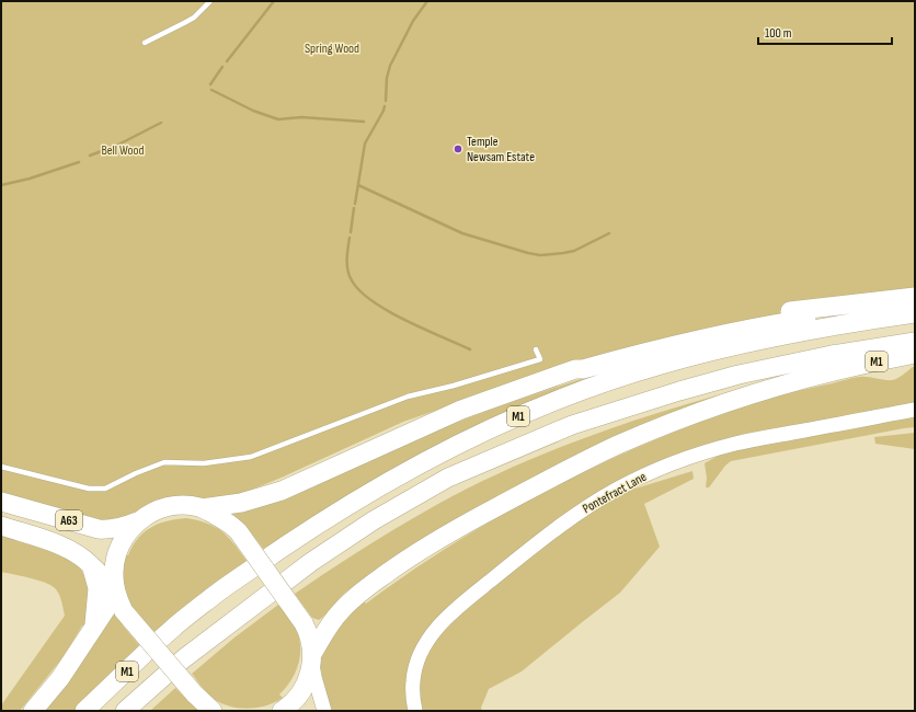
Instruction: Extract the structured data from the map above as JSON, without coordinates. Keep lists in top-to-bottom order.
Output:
{
  "streets": {
    "highway": ["M1", "A63"],
    "street": ["Pontefract Lane"]
  },
  "parks": ["Spring Wood", "Bell Wood"],
  "places": ["Temple Newsam Estate"],
  "scale_bar": "100 m"
}
